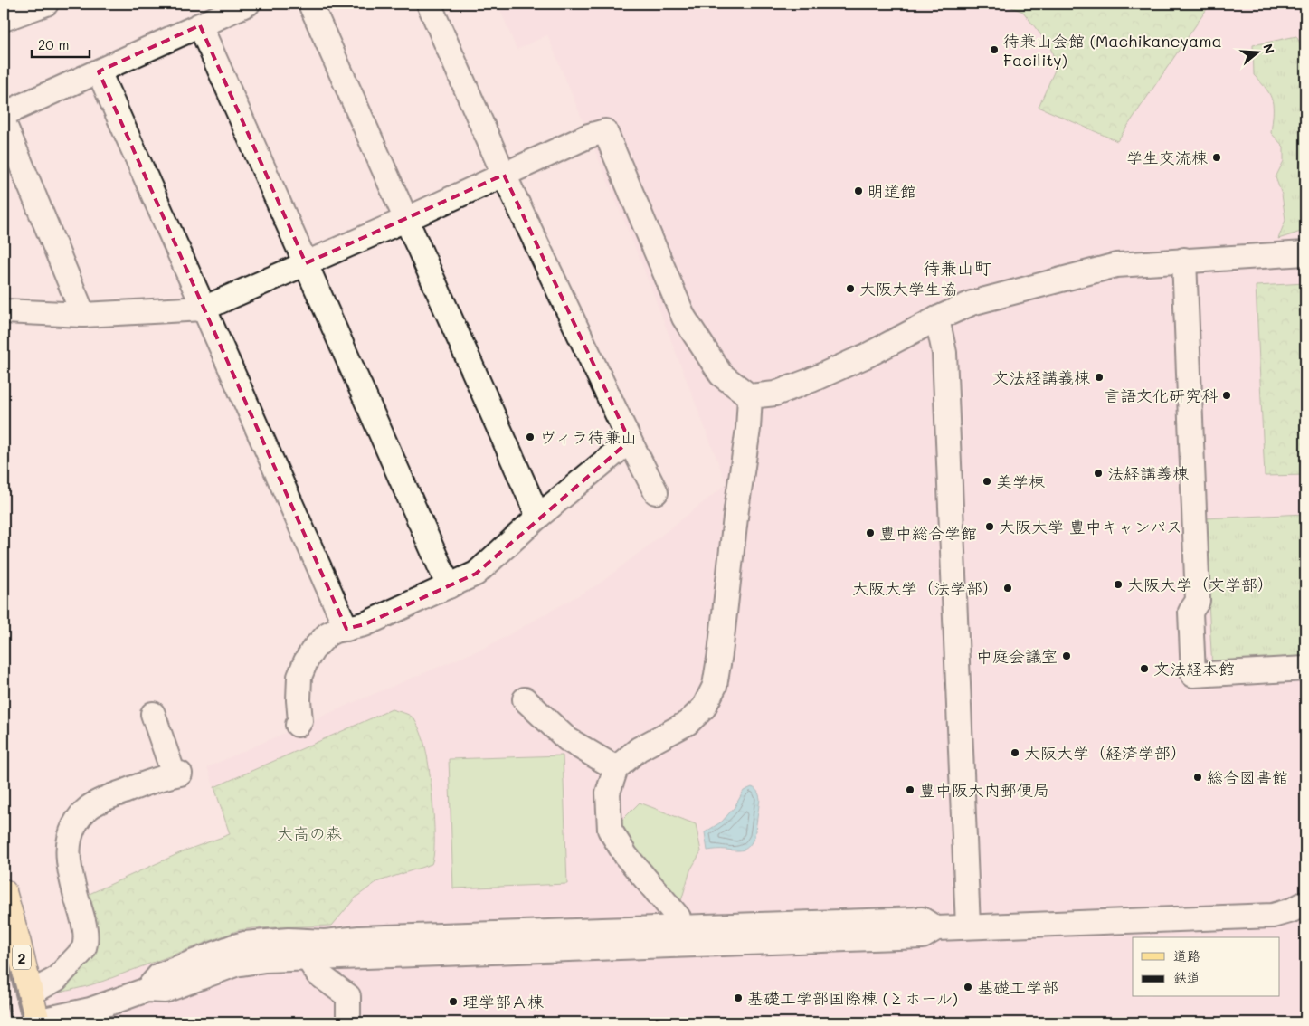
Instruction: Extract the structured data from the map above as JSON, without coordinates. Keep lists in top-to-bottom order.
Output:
{
  "streets": {
    "main road": ["2"]
  },
  "districts": ["待兼山町"],
  "parks": ["大高の森"],
  "places": [
    "待兼山会館 (Machikaneyama Facility)",
    "学生交流棟",
    "明道館",
    "大阪大学生協",
    "文法経講義棟",
    "言語文化研究科",
    "ヴィラ待兼山",
    "法経講義棟",
    "美学棟",
    "大阪大学 豊中キャンパス",
    "豊中総合学館",
    "大阪大学（文学部）",
    "大阪大学（法学部）",
    "中庭会議室",
    "文法経本館",
    "大阪大学（経済学部）",
    "総合図書館",
    "豊中阪大内郵便局",
    "基礎工学部",
    "基礎工学部国際棟 (Σホール)",
    "理学部Ａ棟"
  ],
  "legend": ["道路", "鉄道"],
  "scale_bar": "20 m",
  "north": "right"
}
